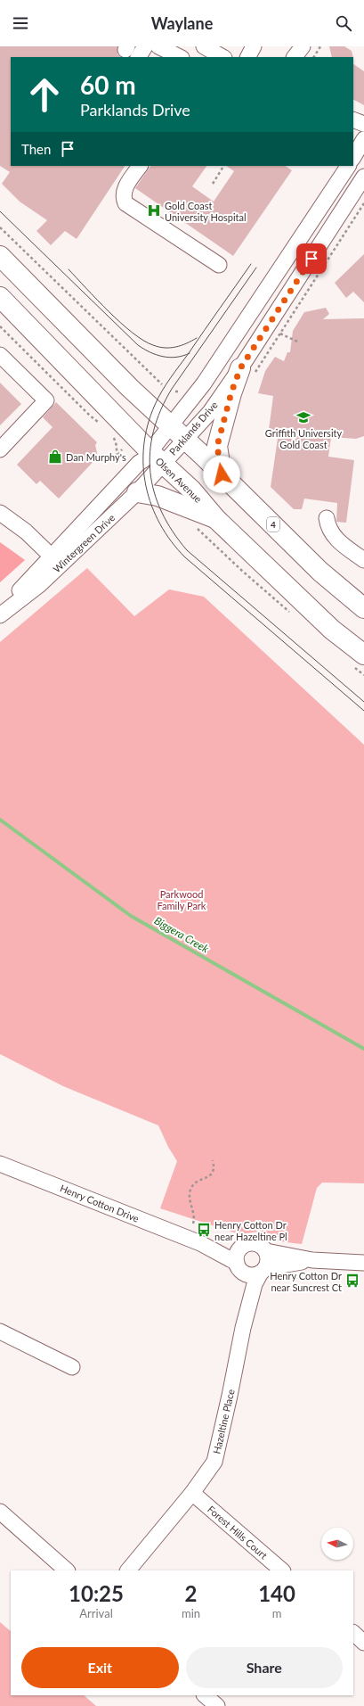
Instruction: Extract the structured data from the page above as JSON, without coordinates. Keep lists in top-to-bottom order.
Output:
{
  "streets": {
    "main road": ["Olsen Avenue", "4"],
    "street": [
      "Parklands Drive",
      "Wintergreen Drive",
      "Henry Cotton Drive",
      "Hazeltine Place",
      "Forest Hills Court"
    ]
  },
  "crossings": [
    ["Parklands Drive", "Olsen Avenue"],
    ["Parklands Drive", "4"],
    ["Parklands Drive", "Wintergreen Drive"],
    ["Olsen Avenue", "Wintergreen Drive"],
    ["Henry Cotton Drive", "Hazeltine Place"],
    ["Hazeltine Place", "Forest Hills Court"]
  ],
  "water": ["Biggera Creek"],
  "parks": ["Parkwood Family Park"],
  "places": {
    "hospital": ["Gold Coast University Hospital"],
    "school or university": ["Griffith University Gold Coast"],
    "shop": ["Dan Murphy's"],
    "bus stop": ["Henry Cotton Dr near Hazeltine Pl", "Henry Cotton Dr near Suncrest Ct"]
  },
  "north": "left",
  "page": {
    "header": "Waylane",
    "turn": ["60 m", "Parklands Drive"],
    "then": "Then",
    "eta": [
      "10:25",
      "Arrival",
      "2",
      "min",
      "140",
      "m"
    ],
    "buttons": ["Exit", "Share"]
  }
}
